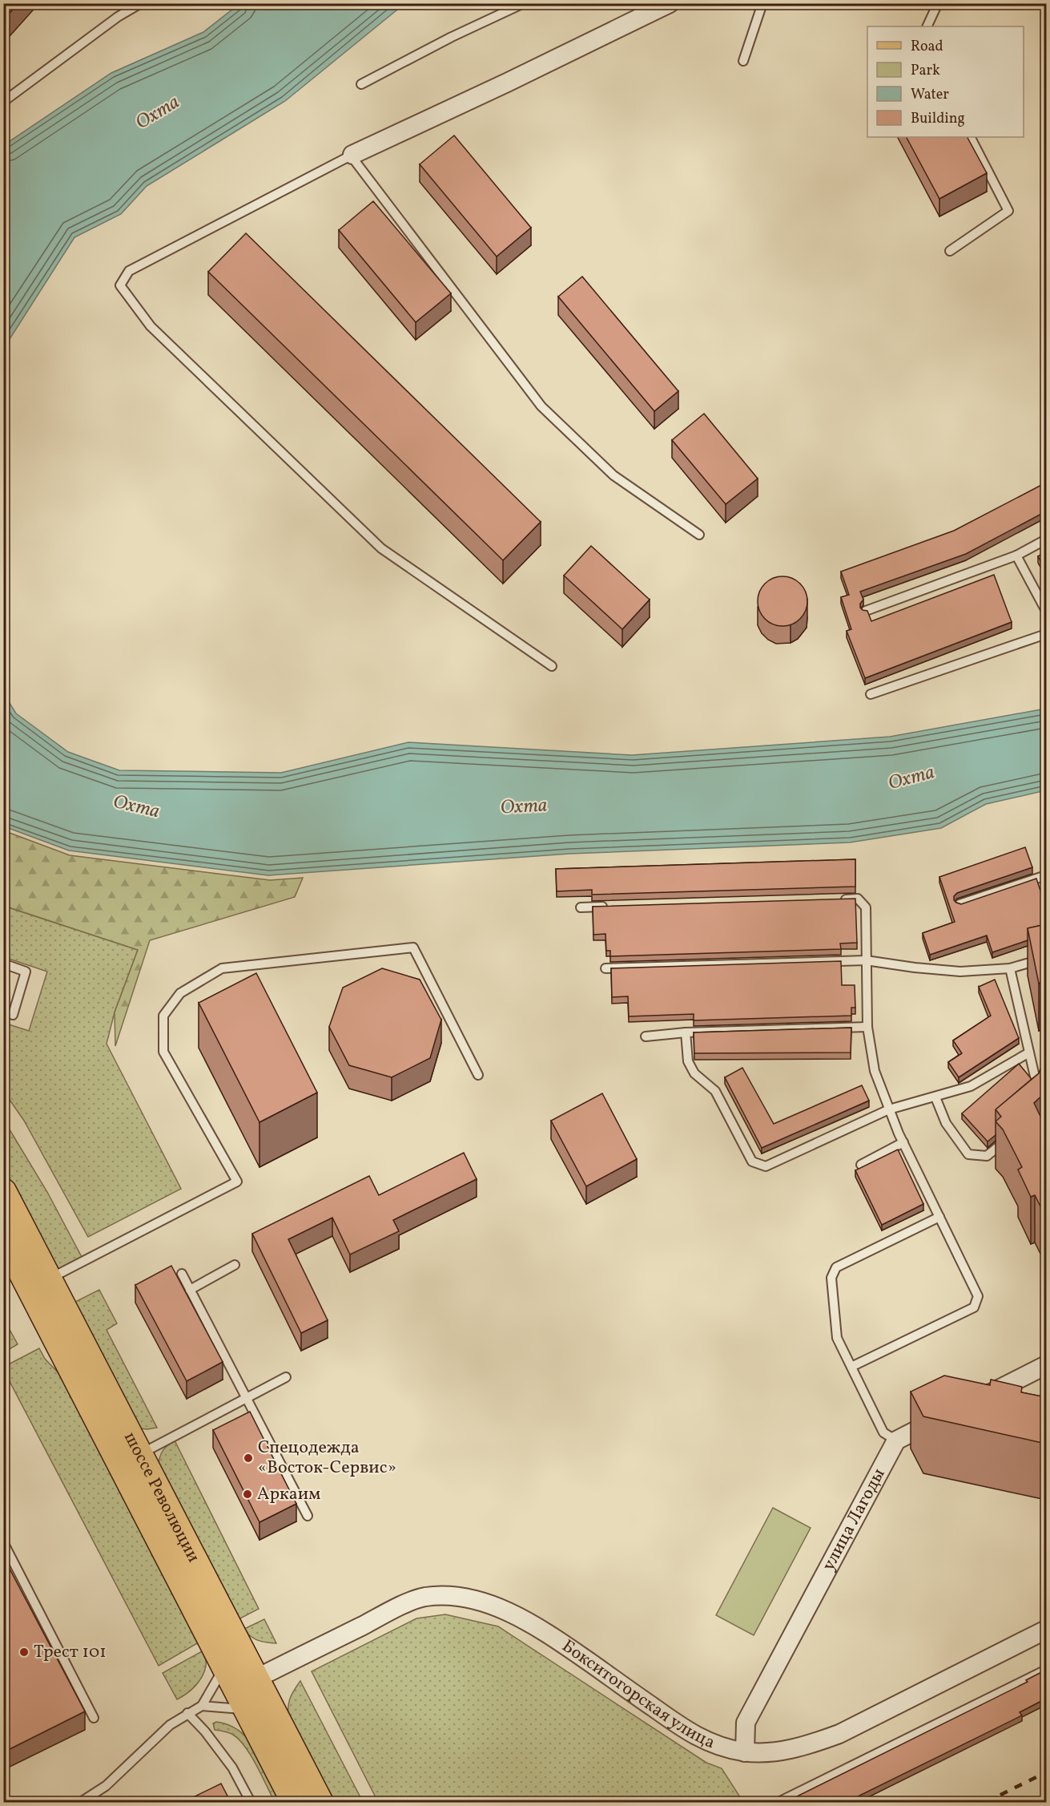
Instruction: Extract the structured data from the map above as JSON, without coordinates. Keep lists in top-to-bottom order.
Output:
{
  "streets": {
    "main road": ["шоссе Революции"],
    "street": ["улица Лагоды", "Бокситогорская улица"]
  },
  "crossings": [
    ["шоссе Революции", "Бокситогорская улица"],
    ["улица Лагоды", "Бокситогорская улица"]
  ],
  "water": ["Охта"],
  "places": ["Спецодежда «Восток-Сервис»", "Аркаим", "Трест 101"],
  "legend": [
    "Road",
    "Park",
    "Water",
    "Building"
  ]
}
